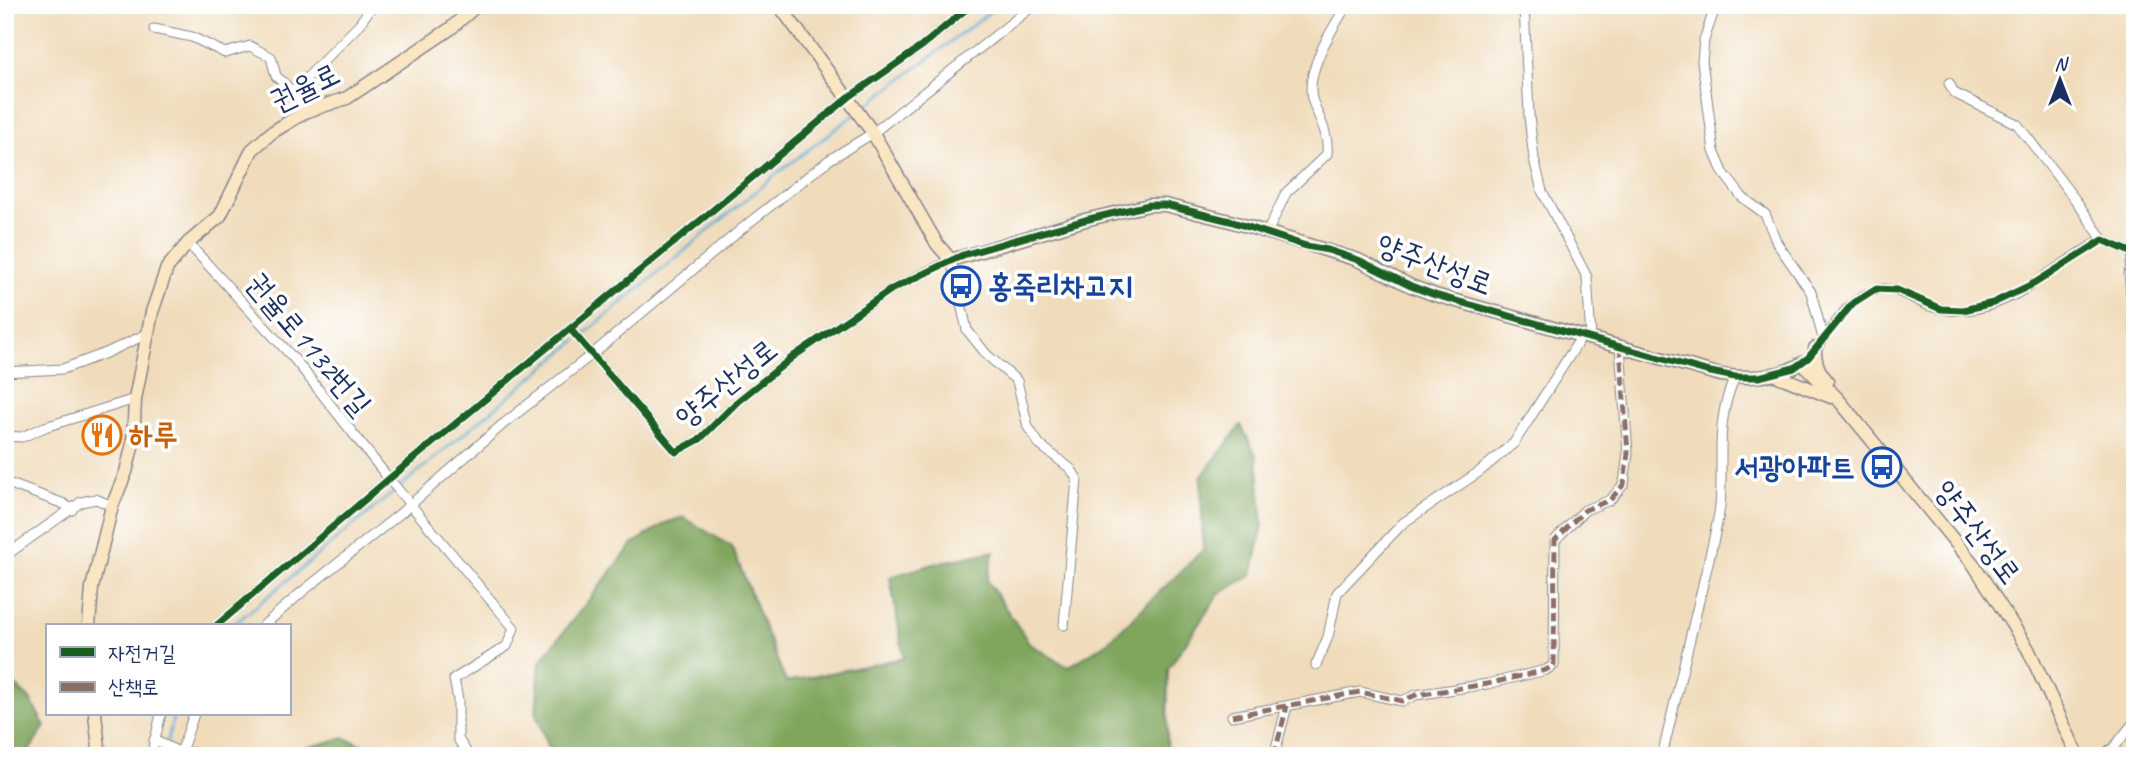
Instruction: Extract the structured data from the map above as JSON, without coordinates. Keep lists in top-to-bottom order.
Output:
{
  "streets": {
    "street": ["권율로", "양주산성로", "권율로1132번길"]
  },
  "crossings": [
    ["권율로", "권율로1132번길"]
  ],
  "places": {
    "bus stop": ["홍죽리차고지", "서광아파트"],
    "restaurant": ["하루"]
  },
  "legend": ["자전거길", "산책로"],
  "north": "top"
}
